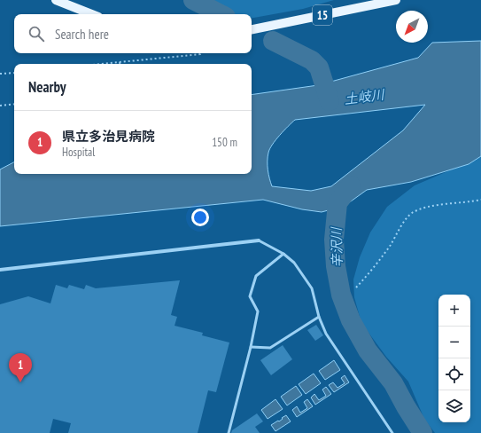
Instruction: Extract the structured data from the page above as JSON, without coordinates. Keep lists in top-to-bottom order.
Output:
{
  "streets": {
    "main road": ["15"]
  },
  "water": ["土岐川", "辛沢川"],
  "north": "bottom left",
  "page": {
    "search": "Search here",
    "heading": "Nearby",
    "list": [
      {
        "mark": "1",
        "name": "県立多治見病院",
        "note": "Hospital",
        "value": "150 m"
      }
    ],
    "map_buttons": ["+", "−"],
    "pins": "1"
  }
}
